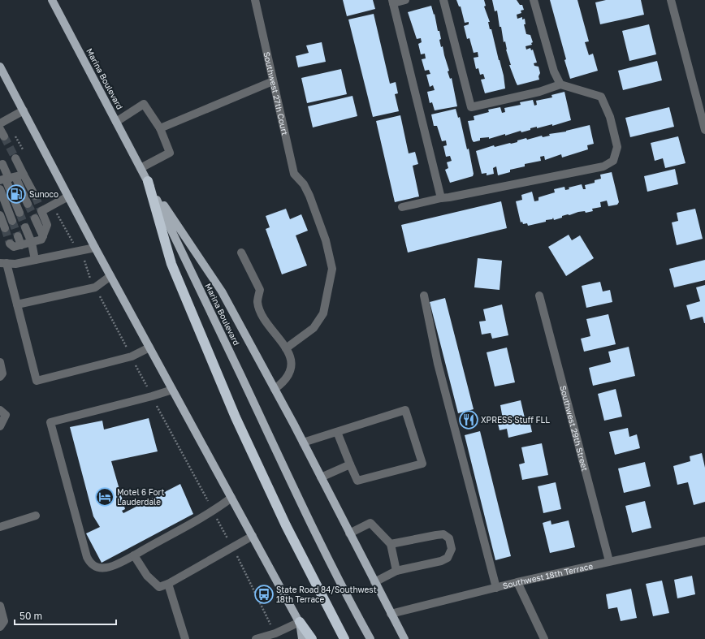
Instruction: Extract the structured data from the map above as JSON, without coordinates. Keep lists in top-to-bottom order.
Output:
{
  "streets": {
    "main road": ["Marina Boulevard"],
    "street": ["Southwest 27th Court", "Southwest 29th Street", "Southwest 18th Terrace"]
  },
  "crossings": [
    ["Southwest 29th Street", "Southwest 18th Terrace"]
  ],
  "places": {
    "fuel station": ["Sunoco"],
    "restaurant": ["XPRESS Stuff FLL"],
    "hotel": ["Motel 6 Fort Lauderdale"],
    "bus stop": ["State Road 84/Southwest 18th Terrace"]
  },
  "scale_bar": "50 m"
}
